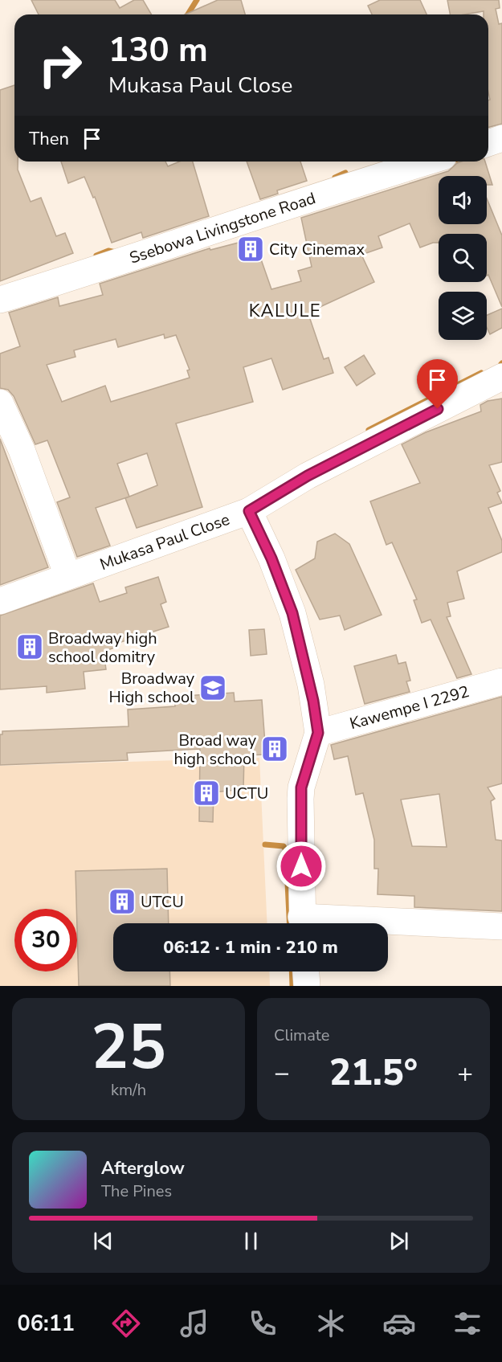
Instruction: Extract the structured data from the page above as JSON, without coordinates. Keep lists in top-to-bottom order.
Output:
{
  "streets": {
    "street": ["Ssebowa Livingstone Road", "Mukasa Paul Close", "Kawempe I 2292"]
  },
  "districts": ["KALULE"],
  "places": {
    "building": [
      "City Cinemax",
      "Broadway high school domitry",
      "Broad way high school",
      "UCTU",
      "UTCU"
    ],
    "school or university": ["Broadway High school"]
  },
  "page": {
    "turn": ["130 m", "Mukasa Paul Close"],
    "then": "Then",
    "limit": "30",
    "trip": "06:12 · 1 min · 210 m",
    "tile": [
      ["25", "km/h"],
      "Climate"
    ],
    "heat": ["−", "21.5°", "+"],
    "song": ["Afterglow", "The Pines"],
    "tabs": "06:11"
  }
}
